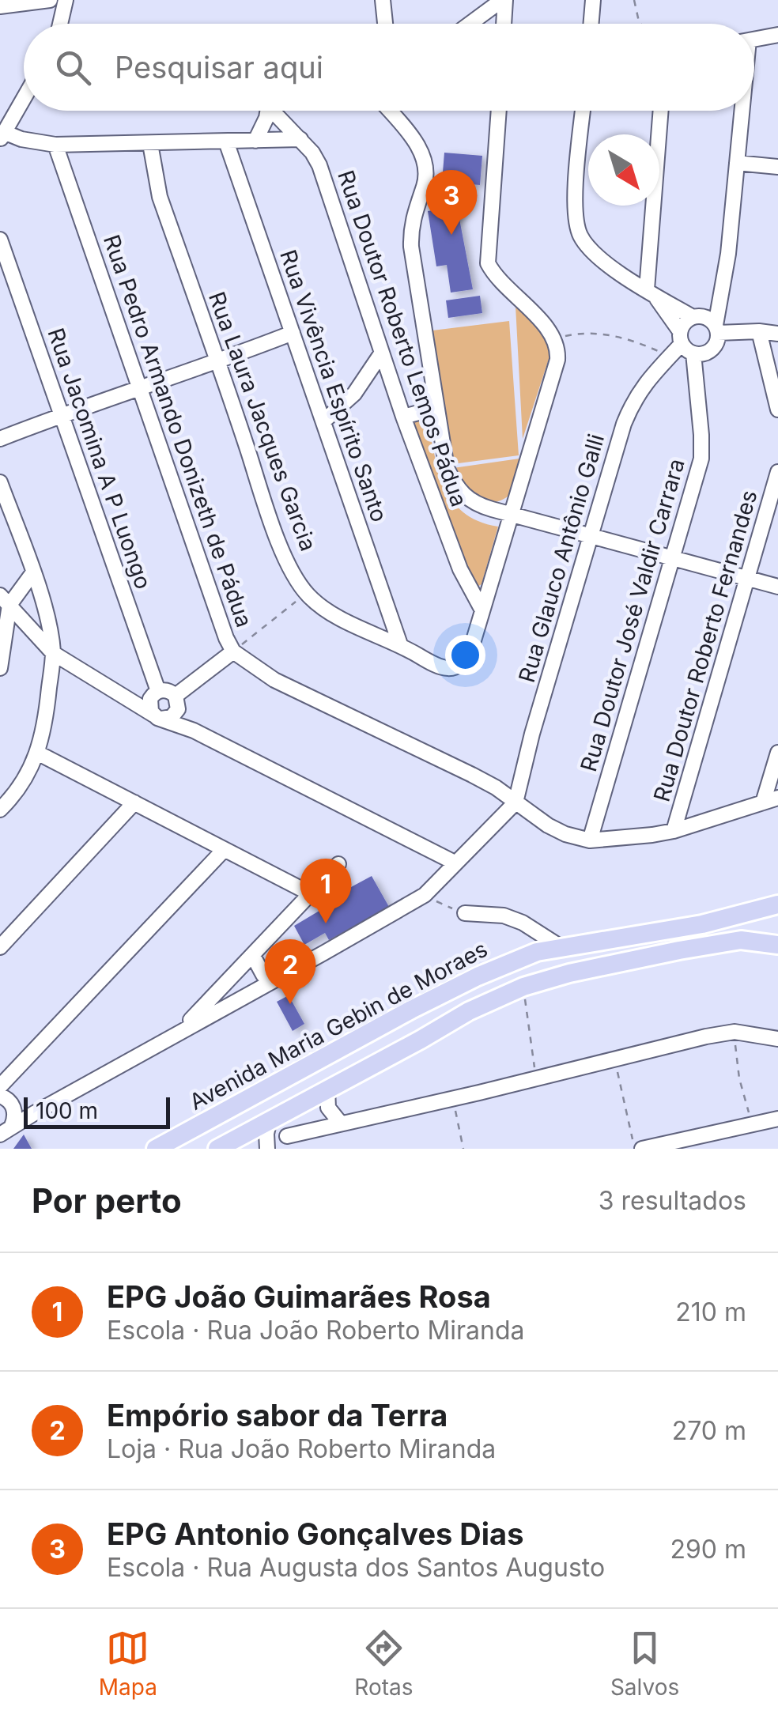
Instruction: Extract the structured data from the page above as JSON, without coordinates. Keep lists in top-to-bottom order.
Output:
{
  "streets": {
    "main road": ["Avenida Maria Gebin de Moraes"],
    "street": [
      "Rua Doutor Roberto Lemos Pádua",
      "Rua Vivência Espírito Santo",
      "Rua Laura Jacques Garcia",
      "Rua Pedro Armando Donizeth de Pádua",
      "Rua Jacomina A P Luongo",
      "Rua Glauco Antônio Galli",
      "Rua Doutor José Valdir Carrara",
      "Rua Doutor Roberto Fernandes"
    ]
  },
  "crossings": [
    ["Rua Doutor Roberto Lemos Pádua", "Rua Laura Jacques Garcia"],
    ["Rua Vivência Espírito Santo", "Rua Laura Jacques Garcia"],
    ["Rua Pedro Armando Donizeth de Pádua", "Rua Glauco Antônio Galli"],
    ["Rua Pedro Armando Donizeth de Pádua", "Rua Doutor José Valdir Carrara"],
    ["Rua Glauco Antônio Galli", "Rua Doutor José Valdir Carrara"]
  ],
  "scale_bar": "100 m",
  "north": "bottom right",
  "page": {
    "search": "Pesquisar aqui",
    "pins": ["3", "1", "2"],
    "scale": "100 m",
    "heading": ["Por perto", "3 resultados"],
    "list": [
      {
        "mark": "1",
        "name": "EPG João Guimarães Rosa",
        "note": "Escola · Rua João Roberto Miranda",
        "value": "210 m"
      },
      {
        "mark": "2",
        "name": "Empório sabor da Terra",
        "note": "Loja · Rua João Roberto Miranda",
        "value": "270 m"
      },
      {
        "mark": "3",
        "name": "EPG Antonio Gonçalves Dias",
        "note": "Escola · Rua Augusta dos Santos Augusto",
        "value": "290 m"
      }
    ],
    "nav": ["Mapa", "Rotas", "Salvos"]
  }
}
